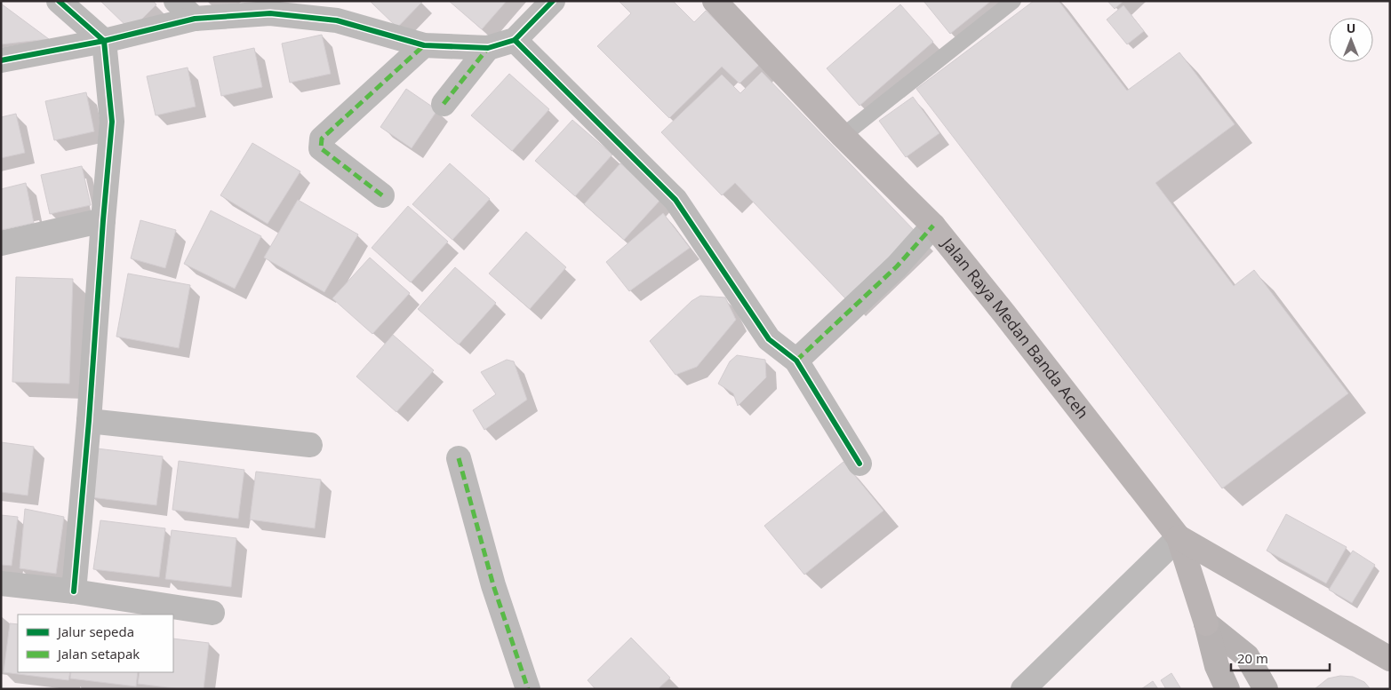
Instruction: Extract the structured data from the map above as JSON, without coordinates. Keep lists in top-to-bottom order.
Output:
{
  "streets": {
    "highway": ["Jalan Raya Medan Banda Aceh"]
  },
  "legend": ["Jalur sepeda", "Jalan setapak"],
  "scale_bar": "20 m",
  "north": "top"
}
